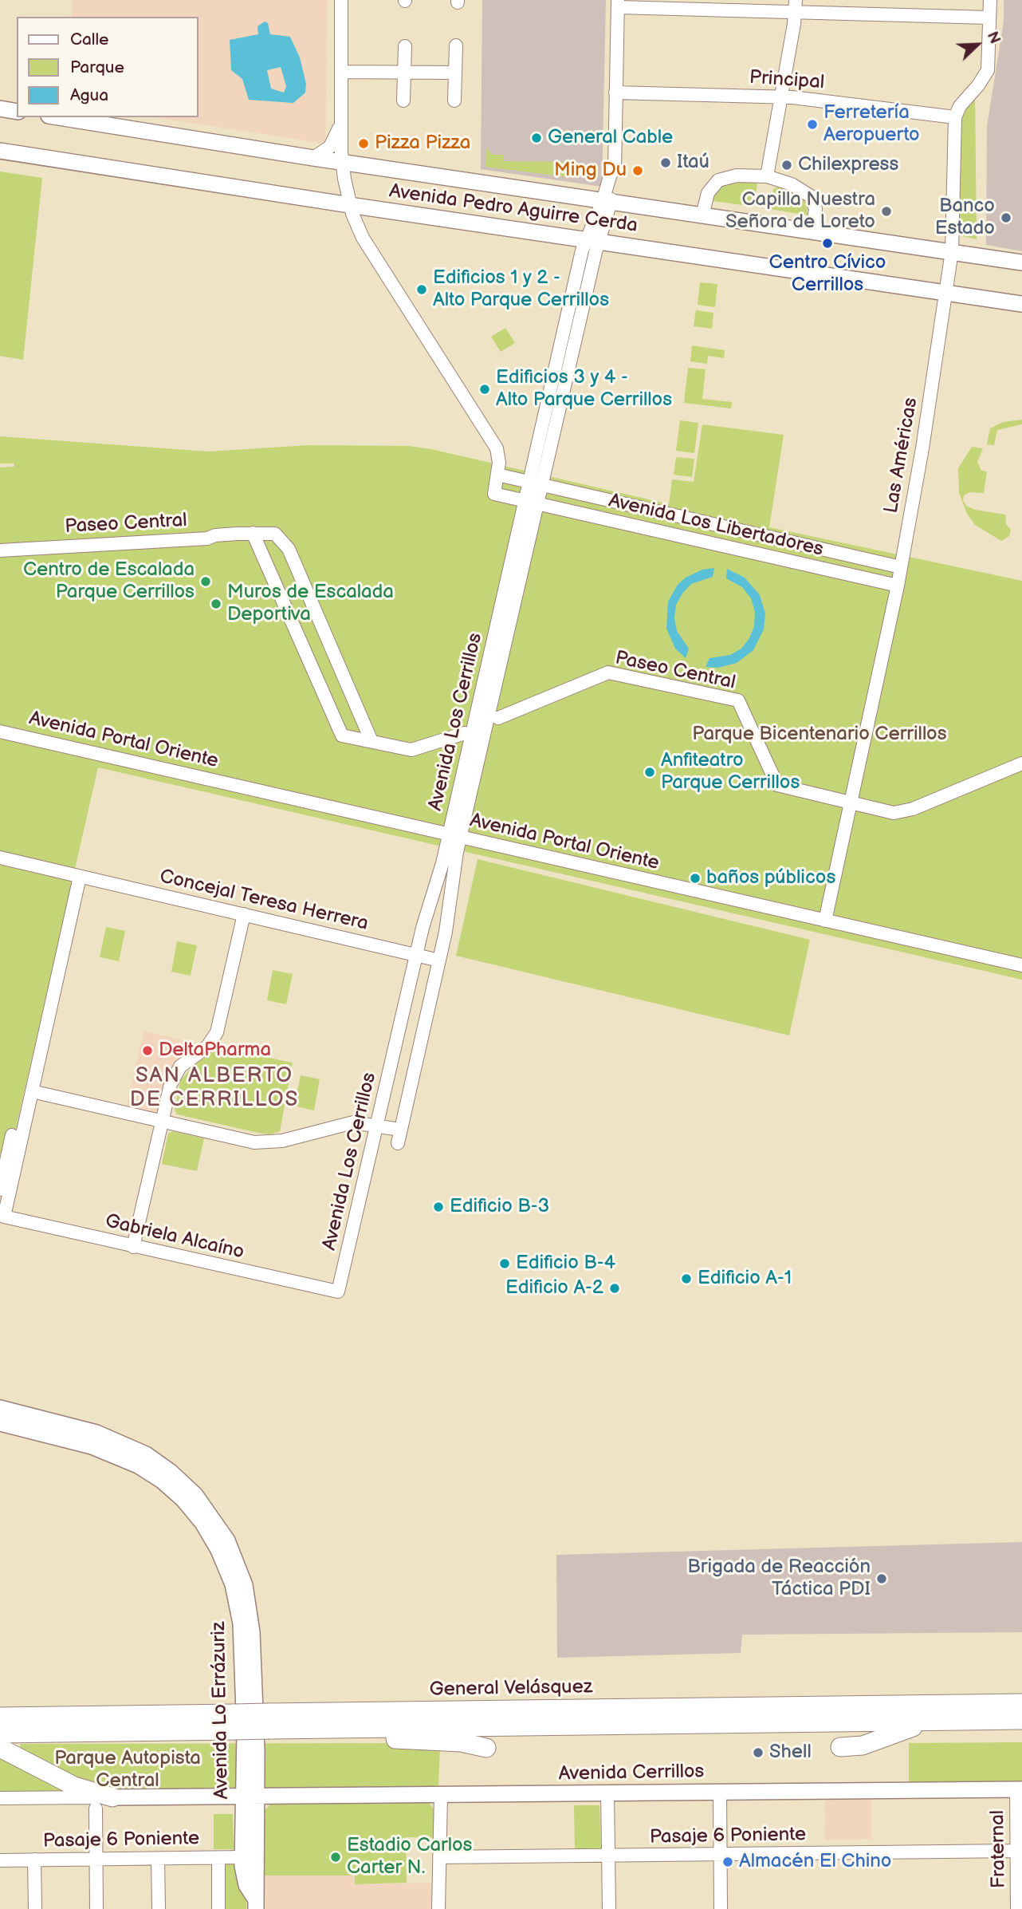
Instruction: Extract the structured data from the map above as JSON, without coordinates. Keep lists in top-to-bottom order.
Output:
{
  "streets": {
    "highway": ["General Velásquez"],
    "main road": ["Avenida Pedro Aguirre Cerda", "Avenida Lo Errázuriz", "Avenida Cerrillos"],
    "street": [
      "Principal",
      "Las Américas",
      "Paseo Central",
      "Avenida Los Libertadores",
      "Avenida Los Cerrillos",
      "Avenida Portal Oriente",
      "Concejal Teresa Herrera",
      "Gabriela Alcaíno",
      "Pasaje 6 Poniente",
      "Fraternal"
    ]
  },
  "crossings": [
    ["Principal", "Las Américas"],
    ["Principal", "Avenida Los Cerrillos"],
    ["Avenida Pedro Aguirre Cerda", "Las Américas"],
    ["Avenida Pedro Aguirre Cerda", "Avenida Los Cerrillos"],
    ["Las Américas", "Paseo Central"],
    ["Las Américas", "Avenida Los Libertadores"],
    ["Las Américas", "Avenida Portal Oriente"],
    ["Avenida Los Libertadores", "Avenida Los Cerrillos"],
    ["Avenida Los Cerrillos", "Avenida Portal Oriente"],
    ["Avenida Los Cerrillos", "Concejal Teresa Herrera"],
    ["Avenida Los Cerrillos", "Gabriela Alcaíno"],
    ["Avenida Lo Errázuriz", "Avenida Cerrillos"],
    ["Avenida Lo Errázuriz", "Pasaje 6 Poniente"],
    ["Avenida Cerrillos", "Fraternal"],
    ["Pasaje 6 Poniente", "Fraternal"]
  ],
  "districts": ["SAN ALBERTO DE CERRILLOS"],
  "parks": ["Parque Bicentenario Cerrillos", "Parque Autopista Central"],
  "places": [
    "Ferretería Aeropuerto",
    "General Cable",
    "Pizza Pizza",
    "Itaú",
    "Chilexpress",
    "Ming Du",
    "Capilla Nuestra Señora de Loreto",
    "Banco Estado",
    "Centro Cívico Cerrillos",
    "Edificios 1 y 2 - Alto Parque Cerrillos",
    "Edificios 3 y 4 - Alto Parque Cerrillos",
    "Centro de Escalada Parque Cerrillos",
    "Muros de Escalada Deportiva",
    "Anfiteatro Parque Cerrillos",
    "baños públicos",
    "DeltaPharma",
    "Edificio B-3",
    "Edificio B-4",
    "Edificio A-1",
    "Edificio A-2",
    "Brigada de Reacción Táctica PDI",
    "Shell",
    "Estadio Carlos Carter N.",
    "Almacén El Chino"
  ],
  "legend": ["Calle", "Parque", "Agua"],
  "north": "top right"
}
